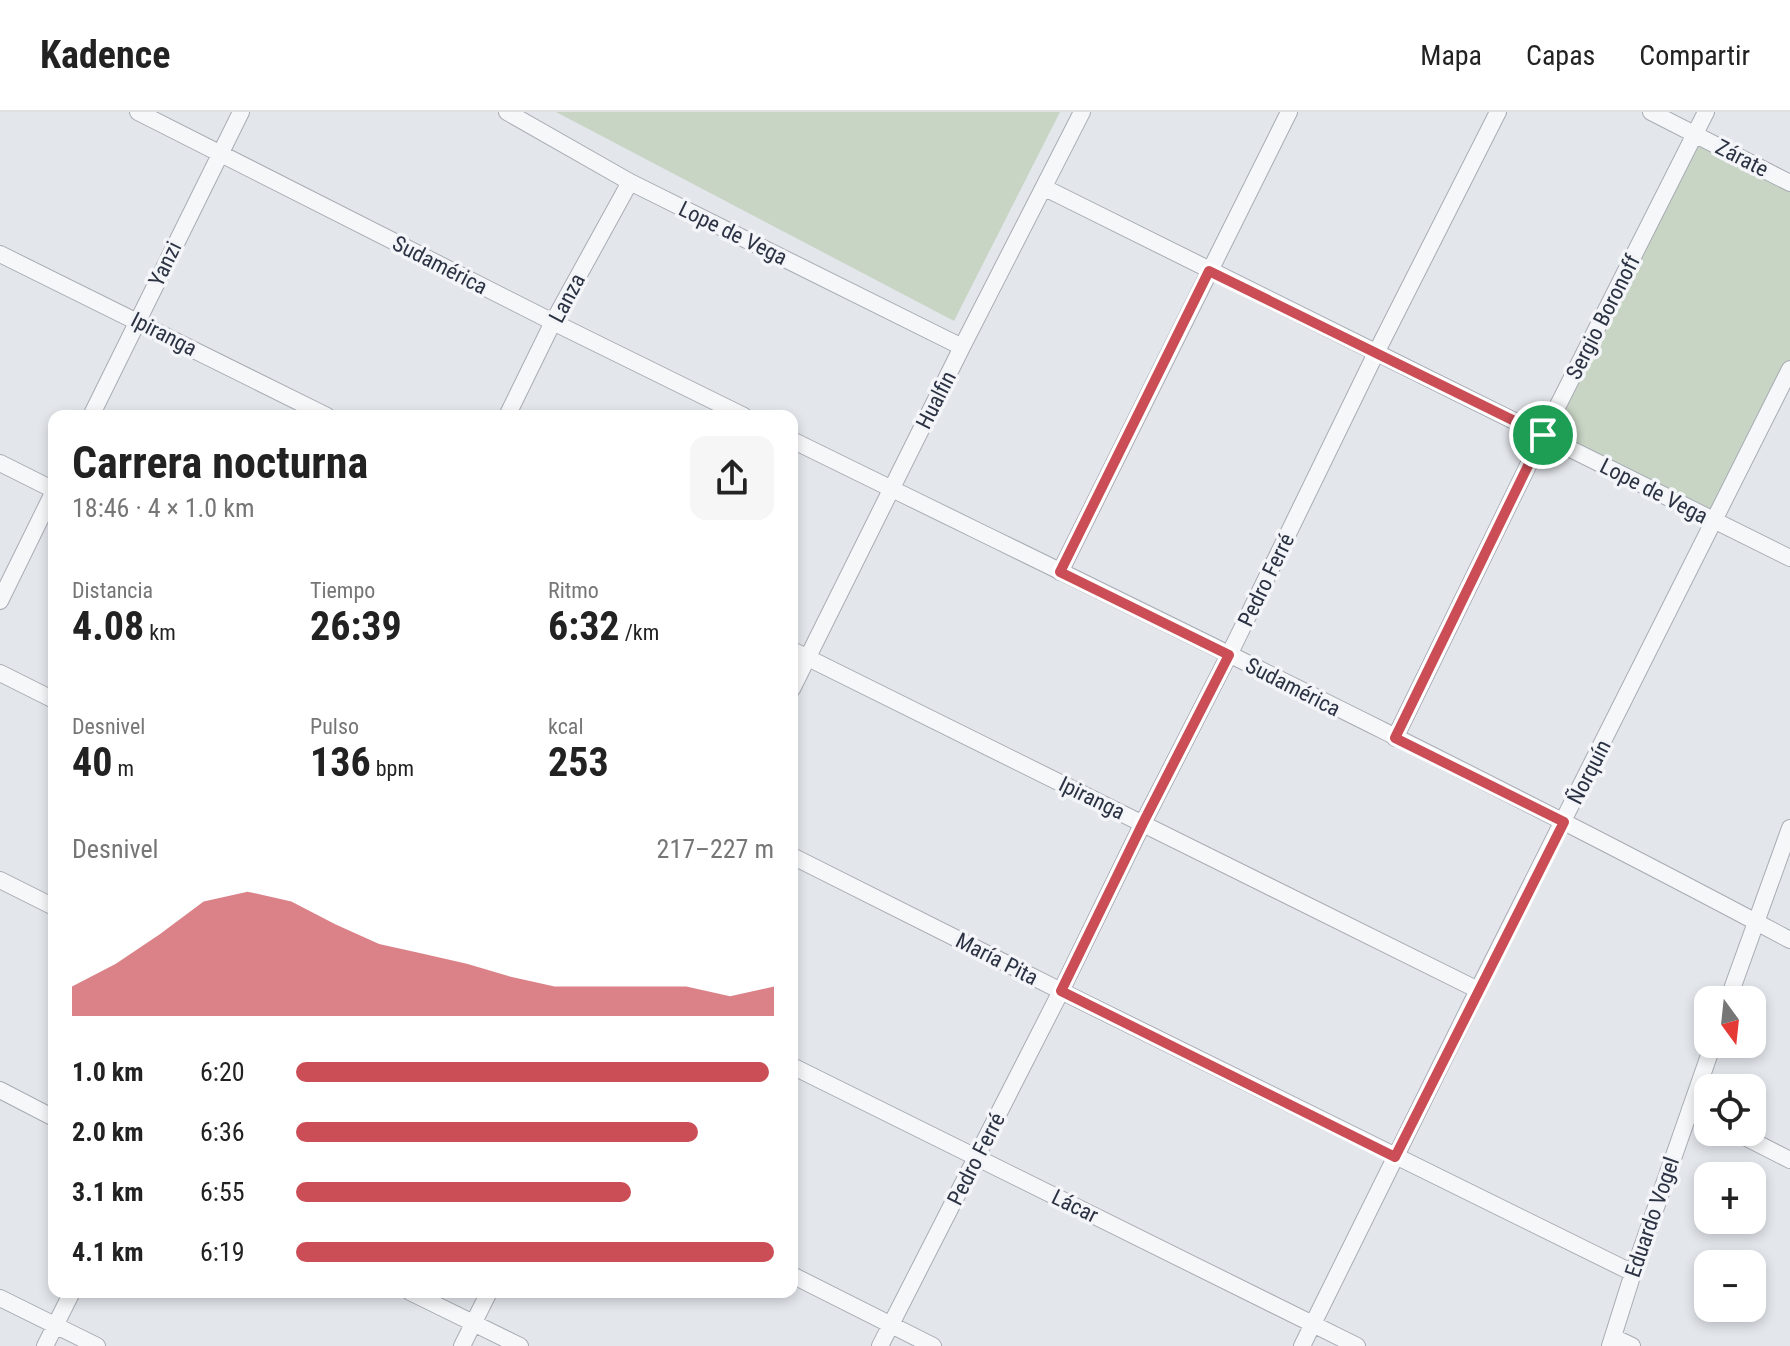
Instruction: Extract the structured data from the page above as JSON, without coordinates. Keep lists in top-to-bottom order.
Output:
{
  "streets": {
    "street": [
      "Zárate",
      "Lope de Vega",
      "Yanzi",
      "Sudamérica",
      "Lanza",
      "Sergio Boronoff",
      "Ipiranga",
      "Hualfin",
      "Pedro Ferré",
      "Ñorquín",
      "María Pita",
      "Lácar",
      "Eduardo Vogel"
    ]
  },
  "crossings": [
    ["Zárate", "Sergio Boronoff"],
    ["Lope de Vega", "Lanza"],
    ["Lope de Vega", "Sergio Boronoff"],
    ["Lope de Vega", "Hualfin"],
    ["Lope de Vega", "Pedro Ferré"],
    ["Lope de Vega", "Ñorquín"],
    ["Yanzi", "Sudamérica"],
    ["Yanzi", "Ipiranga"],
    ["Sudamérica", "Lanza"],
    ["Sudamérica", "Sergio Boronoff"],
    ["Sudamérica", "Hualfin"],
    ["Sudamérica", "Pedro Ferré"],
    ["Sudamérica", "Ñorquín"],
    ["Ipiranga", "Hualfin"],
    ["Ipiranga", "Pedro Ferré"],
    ["Ipiranga", "Ñorquín"],
    ["Pedro Ferré", "María Pita"],
    ["Pedro Ferré", "Lácar"],
    ["Ñorquín", "María Pita"],
    ["Ñorquín", "Lácar"],
    ["María Pita", "Eduardo Vogel"]
  ],
  "north": "bottom",
  "page": {
    "header": "Kadence",
    "nav": ["Mapa", "Capas", "Compartir"],
    "heading": ["Carrera nocturna", "18:46 · 4 × 1.0 km"],
    "stats": [
      ["Distancia", "4.08 km"],
      ["Tiempo", "26:39"],
      ["Ritmo", "6:32 /km"],
      ["Desnivel", "40 m"],
      ["Pulso", "136 bpm"],
      ["kcal", "253"]
    ],
    "chart": ["Desnivel", "217–227 m"],
    "map_buttons": ["+", "−"],
    "list": [
      {
        "name": "1.0 km",
        "note": "6:20"
      },
      {
        "name": "2.0 km",
        "note": "6:36"
      },
      {
        "name": "3.1 km",
        "note": "6:55"
      },
      {
        "name": "4.1 km",
        "note": "6:19"
      }
    ]
  }
}
